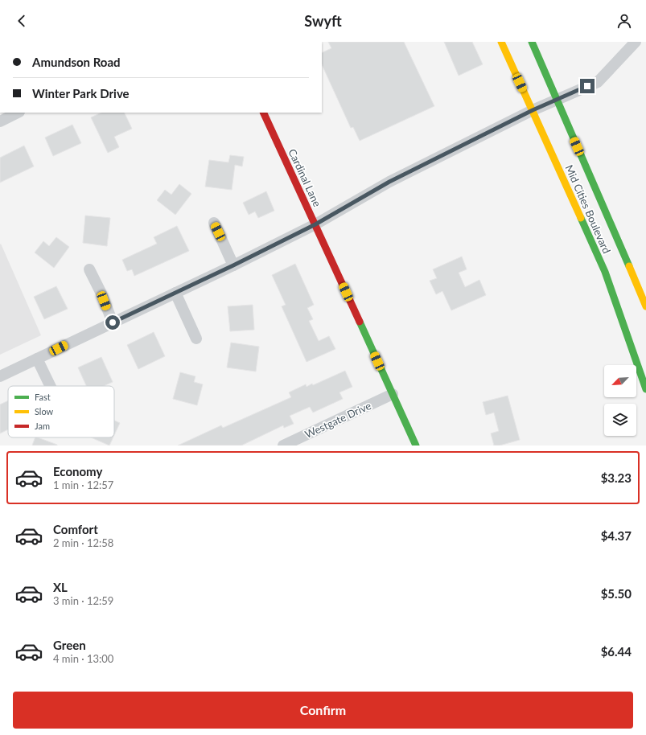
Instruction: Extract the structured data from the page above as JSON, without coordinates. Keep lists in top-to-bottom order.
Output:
{
  "streets": {
    "main road": ["Cardinal Lane", "Mid Cities Boulevard"],
    "street": ["Westgate Drive"]
  },
  "crossings": [
    ["Cardinal Lane", "Westgate Drive"]
  ],
  "legend": ["Fast", "Slow", "Jam"],
  "north": "bottom left",
  "page": {
    "header": "Swyft",
    "banner": ["Amundson Road", "Winter Park Drive"],
    "list": [
      {
        "name": "Economy",
        "note": "1 min · 12:57",
        "value": "$3.23"
      },
      {
        "name": "Comfort",
        "note": "2 min · 12:58",
        "value": "$4.37"
      },
      {
        "name": "XL",
        "note": "3 min · 12:59",
        "value": "$5.50"
      },
      {
        "name": "Green",
        "note": "4 min · 13:00",
        "value": "$6.44"
      }
    ],
    "buttons": "Confirm"
  }
}
